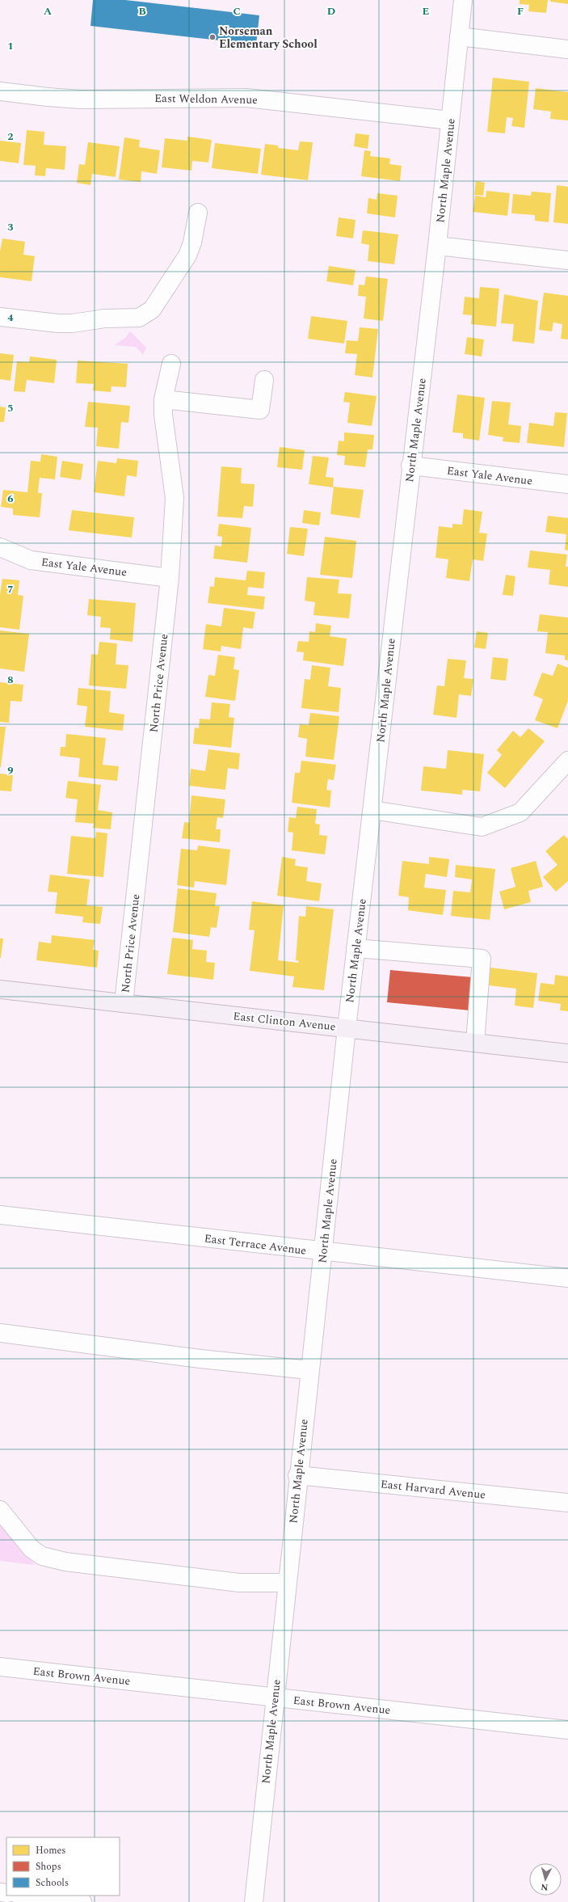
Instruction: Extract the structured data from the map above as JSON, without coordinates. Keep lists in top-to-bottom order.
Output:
{
  "streets": {
    "main road": ["East Clinton Avenue"],
    "street": [
      "East Weldon Avenue",
      "North Maple Avenue",
      "East Yale Avenue",
      "North Price Avenue",
      "East Terrace Avenue",
      "East Harvard Avenue",
      "East Brown Avenue"
    ]
  },
  "crossings": [
    ["East Weldon Avenue", "North Maple Avenue"],
    ["North Maple Avenue", "East Yale Avenue"],
    ["North Maple Avenue", "East Clinton Avenue"],
    ["North Maple Avenue", "East Terrace Avenue"],
    ["North Maple Avenue", "East Harvard Avenue"],
    ["North Maple Avenue", "East Brown Avenue"],
    ["East Yale Avenue", "North Price Avenue"],
    ["North Price Avenue", "East Clinton Avenue"]
  ],
  "places": ["Norseman Elementary School"],
  "legend": ["Homes", "Shops", "Schools"],
  "north": "bottom",
  "grid": {
    "columns": [
      "A",
      "B",
      "C",
      "D",
      "E",
      "F"
    ],
    "rows": [
      "1",
      "2",
      "3",
      "4",
      "5",
      "6",
      "7",
      "8",
      "9"
    ]
  }
}
